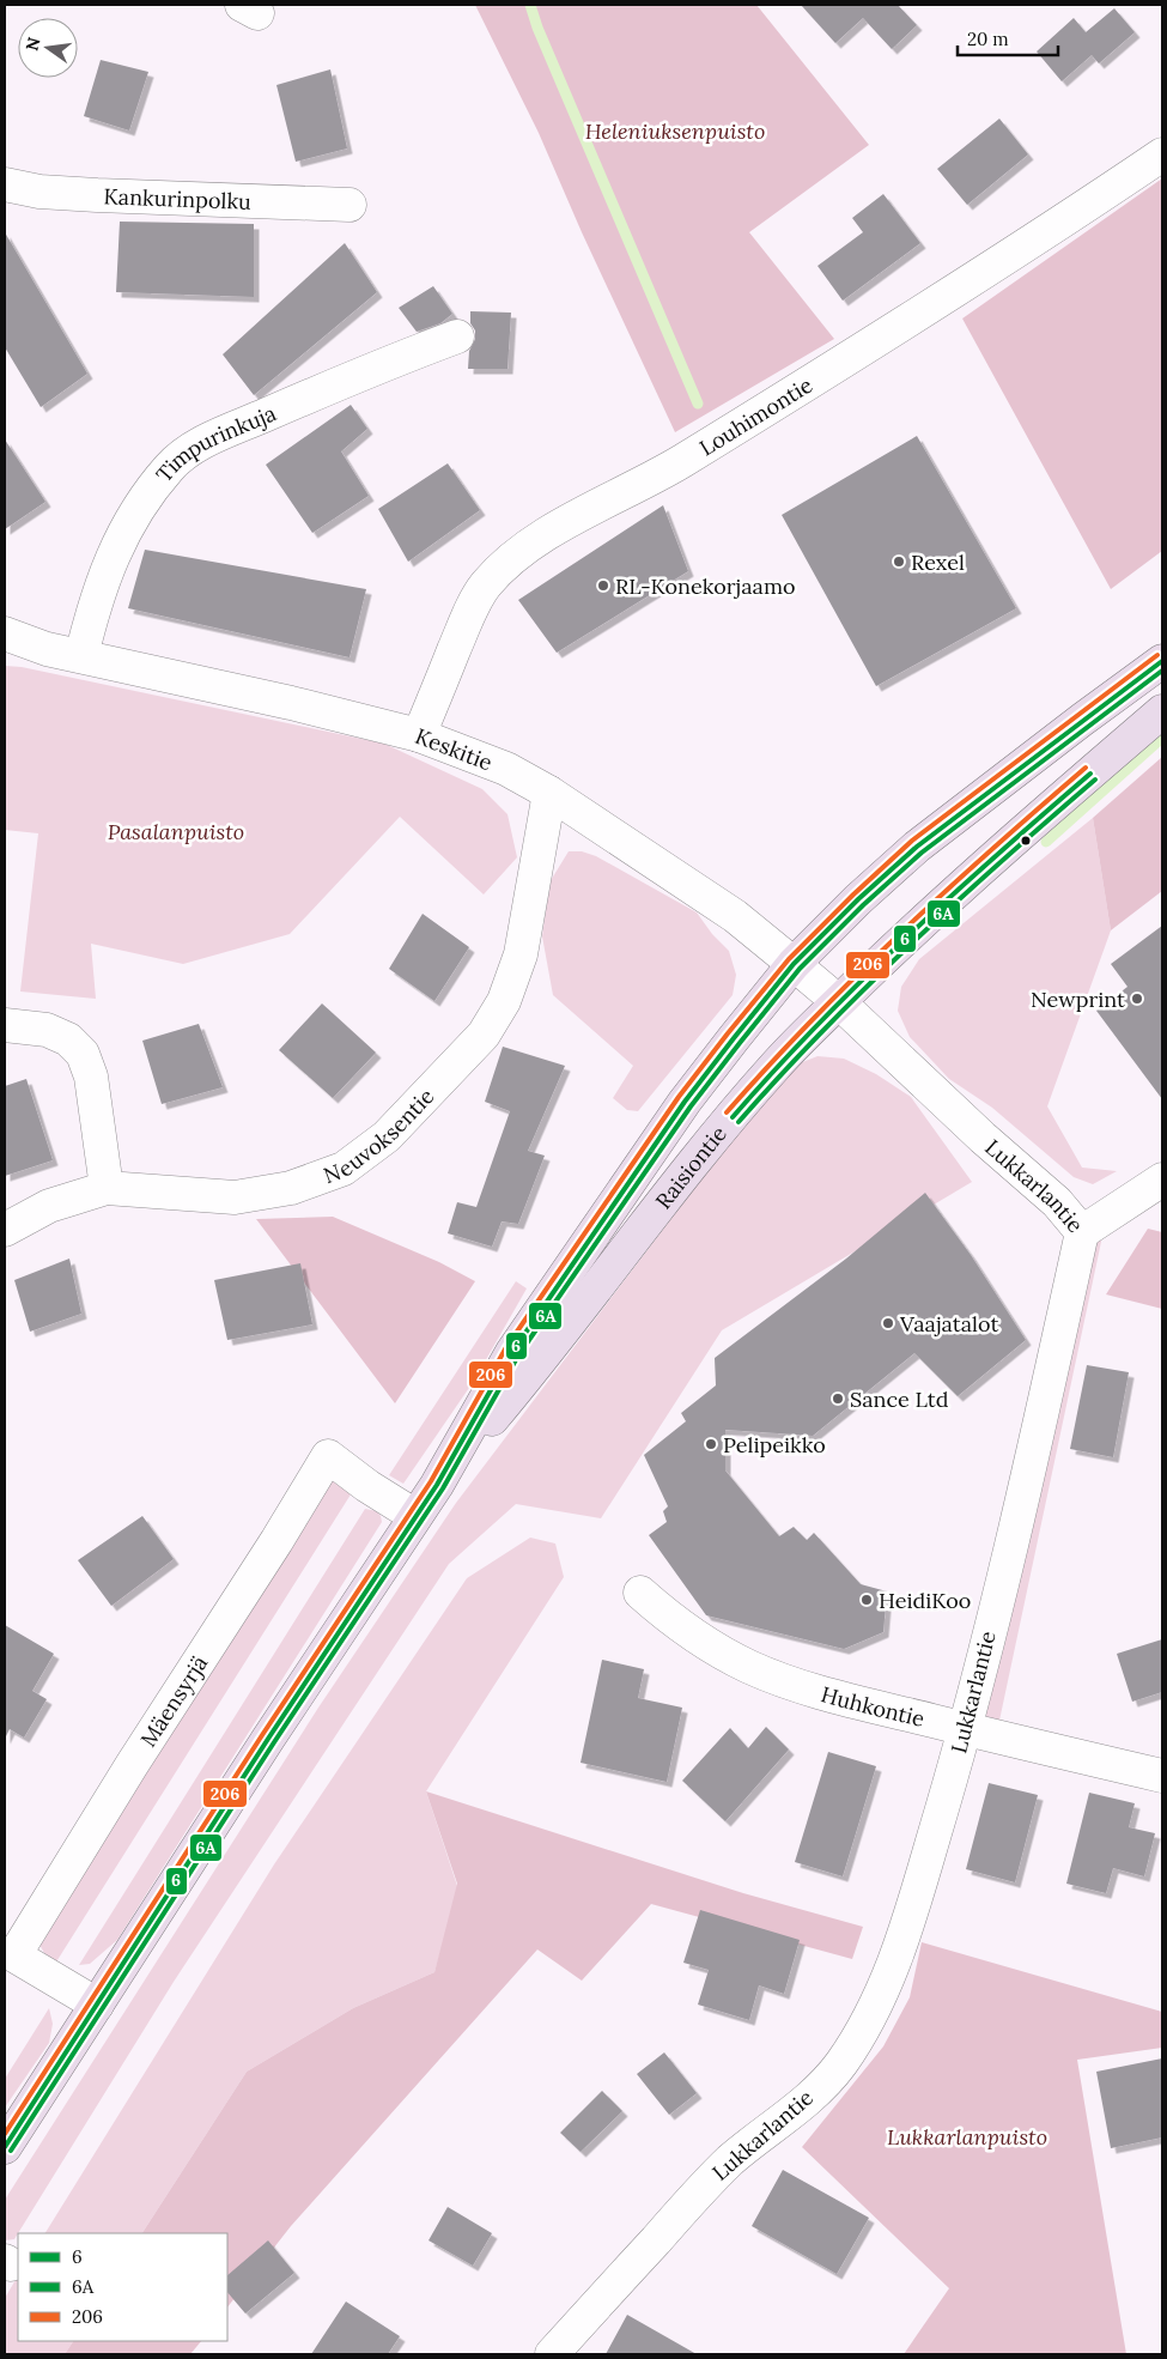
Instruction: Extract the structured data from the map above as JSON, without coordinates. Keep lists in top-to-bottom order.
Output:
{
  "streets": {
    "main road": ["Raisiontie"],
    "street": [
      "Kankurinpolku",
      "Louhimontie",
      "Timpurinkuja",
      "Keskitie",
      "Neuvoksentie",
      "Lukkarlantie",
      "Mäensyrjä",
      "Huhkontie"
    ]
  },
  "crossings": [
    ["Louhimontie", "Keskitie"],
    ["Timpurinkuja", "Keskitie"],
    ["Keskitie", "Neuvoksentie"],
    ["Keskitie", "Raisiontie"],
    ["Keskitie", "Lukkarlantie"],
    ["Raisiontie", "Lukkarlantie"],
    ["Raisiontie", "Mäensyrjä"],
    ["Lukkarlantie", "Huhkontie"]
  ],
  "parks": ["Heleniuksenpuisto", "Pasalanpuisto", "Lukkarlanpuisto"],
  "places": [
    "Rexel",
    "RL-Konekorjaamo",
    "Newprint",
    "Vaajatalot",
    "Sance Ltd",
    "Pelipeikko",
    "HeidiKoo"
  ],
  "lines": ["transit line 206", "transit line 6", "transit line 6A"],
  "legend": ["6", "6A", "206"],
  "scale_bar": "20 m",
  "north": "left"
}
